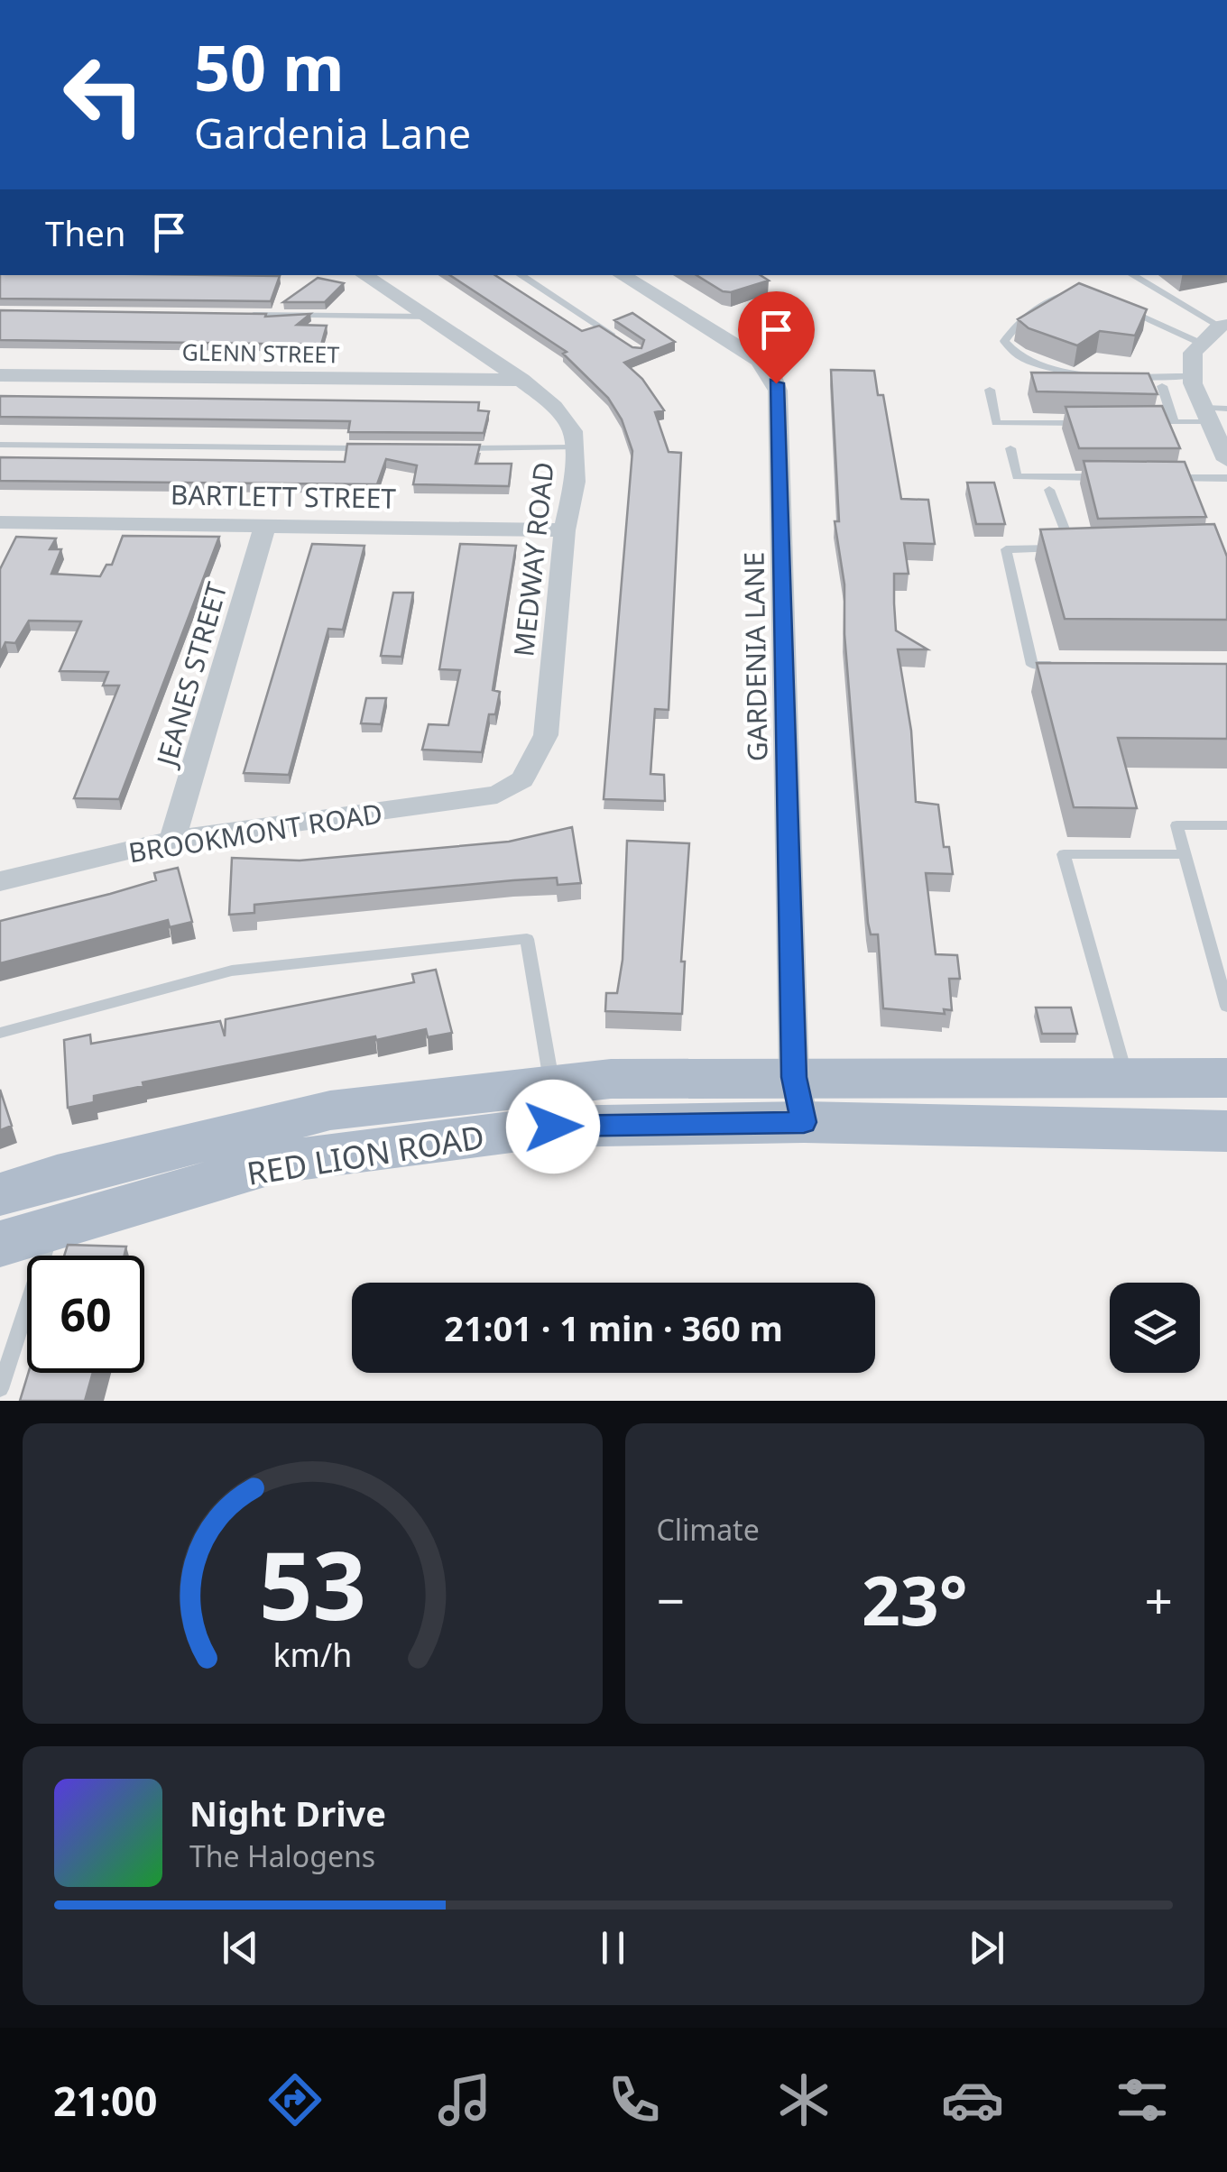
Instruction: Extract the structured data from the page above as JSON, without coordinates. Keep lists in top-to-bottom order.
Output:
{
  "streets": {
    "main road": ["RED LION ROAD"],
    "street": [
      "GLENN STREET",
      "BARTLETT STREET",
      "MEDWAY ROAD",
      "GARDENIA LANE",
      "JEANES STREET",
      "BROOKMONT ROAD"
    ]
  },
  "crossings": [
    ["GLENN STREET", "MEDWAY ROAD"],
    ["BARTLETT STREET", "MEDWAY ROAD"],
    ["BARTLETT STREET", "JEANES STREET"],
    ["MEDWAY ROAD", "BROOKMONT ROAD"],
    ["GARDENIA LANE", "RED LION ROAD"],
    ["JEANES STREET", "BROOKMONT ROAD"]
  ],
  "page": {
    "turn": ["50 m", "Gardenia Lane"],
    "then": "Then",
    "limit": "60",
    "trip": "21:01 · 1 min · 360 m",
    "tile": "Climate",
    "heat": ["−", "23°", "+"],
    "song": ["Night Drive", "The Halogens"],
    "tabs": "21:00",
    "gauge": ["53", "km/h"]
  }
}
